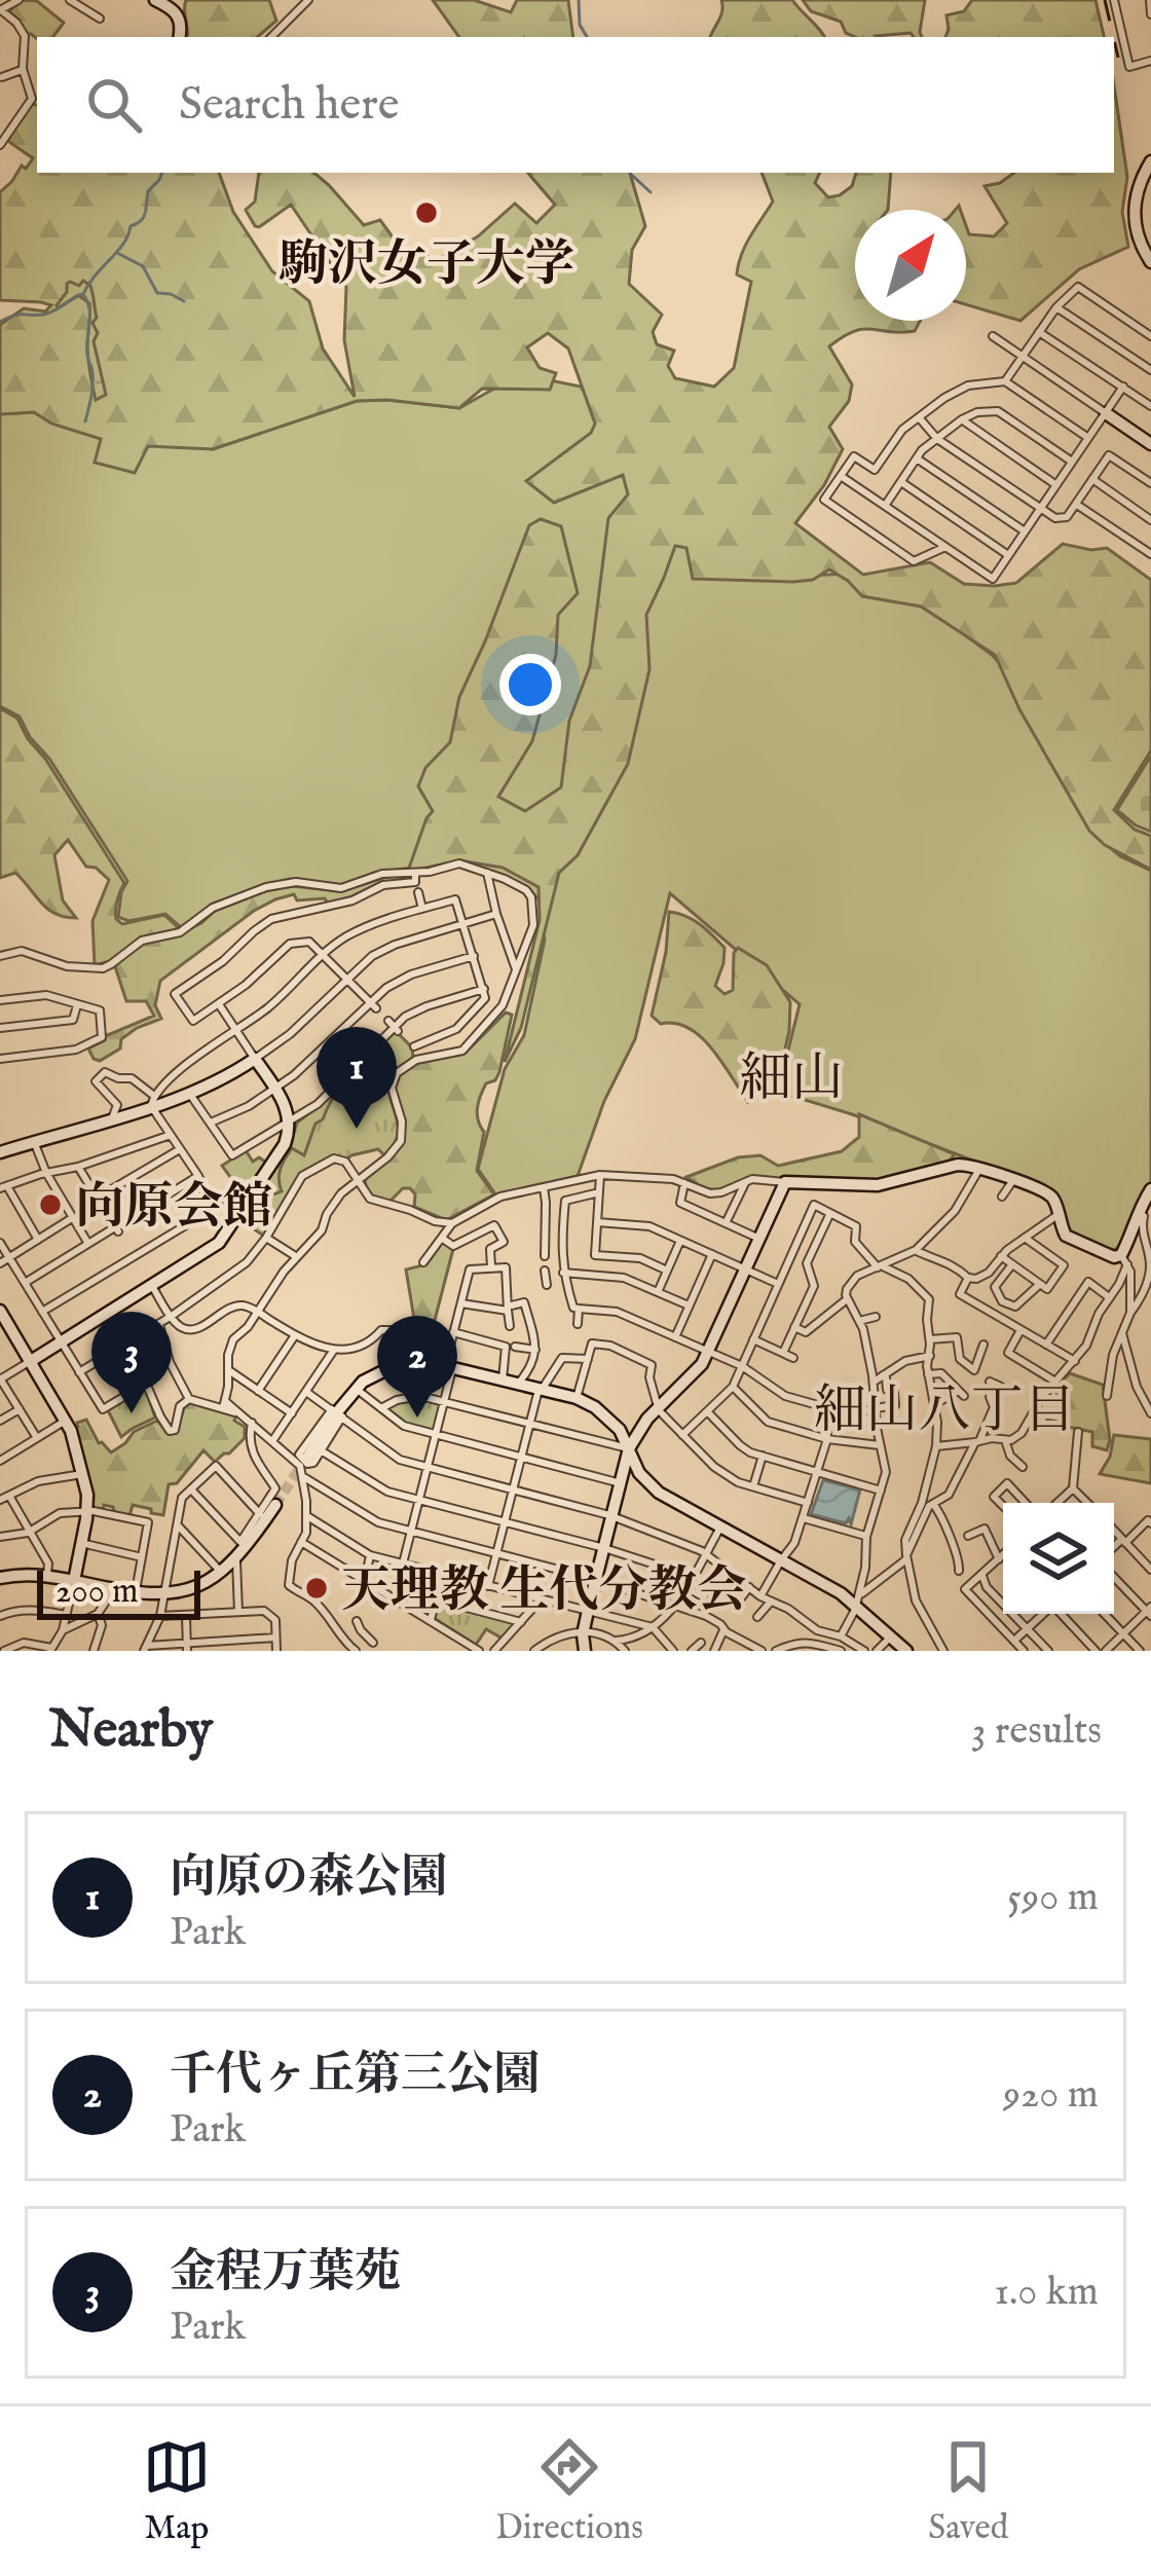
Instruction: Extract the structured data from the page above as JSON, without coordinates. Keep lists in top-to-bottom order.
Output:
{
  "districts": ["細山", "細山八丁目"],
  "places": ["駒沢女子大学", "向原会館", "天理教 生代分教会"],
  "scale_bar": "200 m",
  "north": "top right",
  "page": {
    "search": "Search here",
    "pins": ["1", "3", "2"],
    "scale": "200 m",
    "heading": ["Nearby", "3 results"],
    "list": [
      {
        "mark": "1",
        "name": "向原の森公園",
        "note": "Park",
        "value": "590 m"
      },
      {
        "mark": "2",
        "name": "千代ヶ丘第三公園",
        "note": "Park",
        "value": "920 m"
      },
      {
        "mark": "3",
        "name": "金程万葉苑",
        "note": "Park",
        "value": "1.0 km"
      }
    ],
    "nav": ["Map", "Directions", "Saved"]
  }
}
